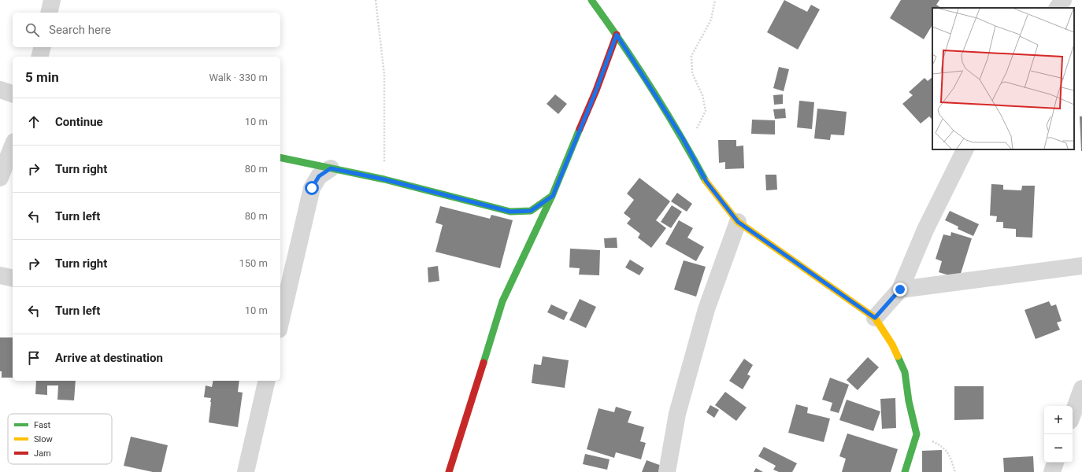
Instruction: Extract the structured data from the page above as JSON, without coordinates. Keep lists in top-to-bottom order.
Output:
{
  "legend": ["Fast", "Slow", "Jam"],
  "page": {
    "search": "Search here",
    "heading": ["5 min", "Walk · 330 m"],
    "list": [
      ["Continue", "10 m"],
      ["Turn right", "80 m"],
      ["Turn left", "80 m"],
      ["Turn right", "150 m"],
      ["Turn left", "10 m"],
      "Arrive at destination"
    ],
    "map_buttons": ["+", "−"]
  }
}
